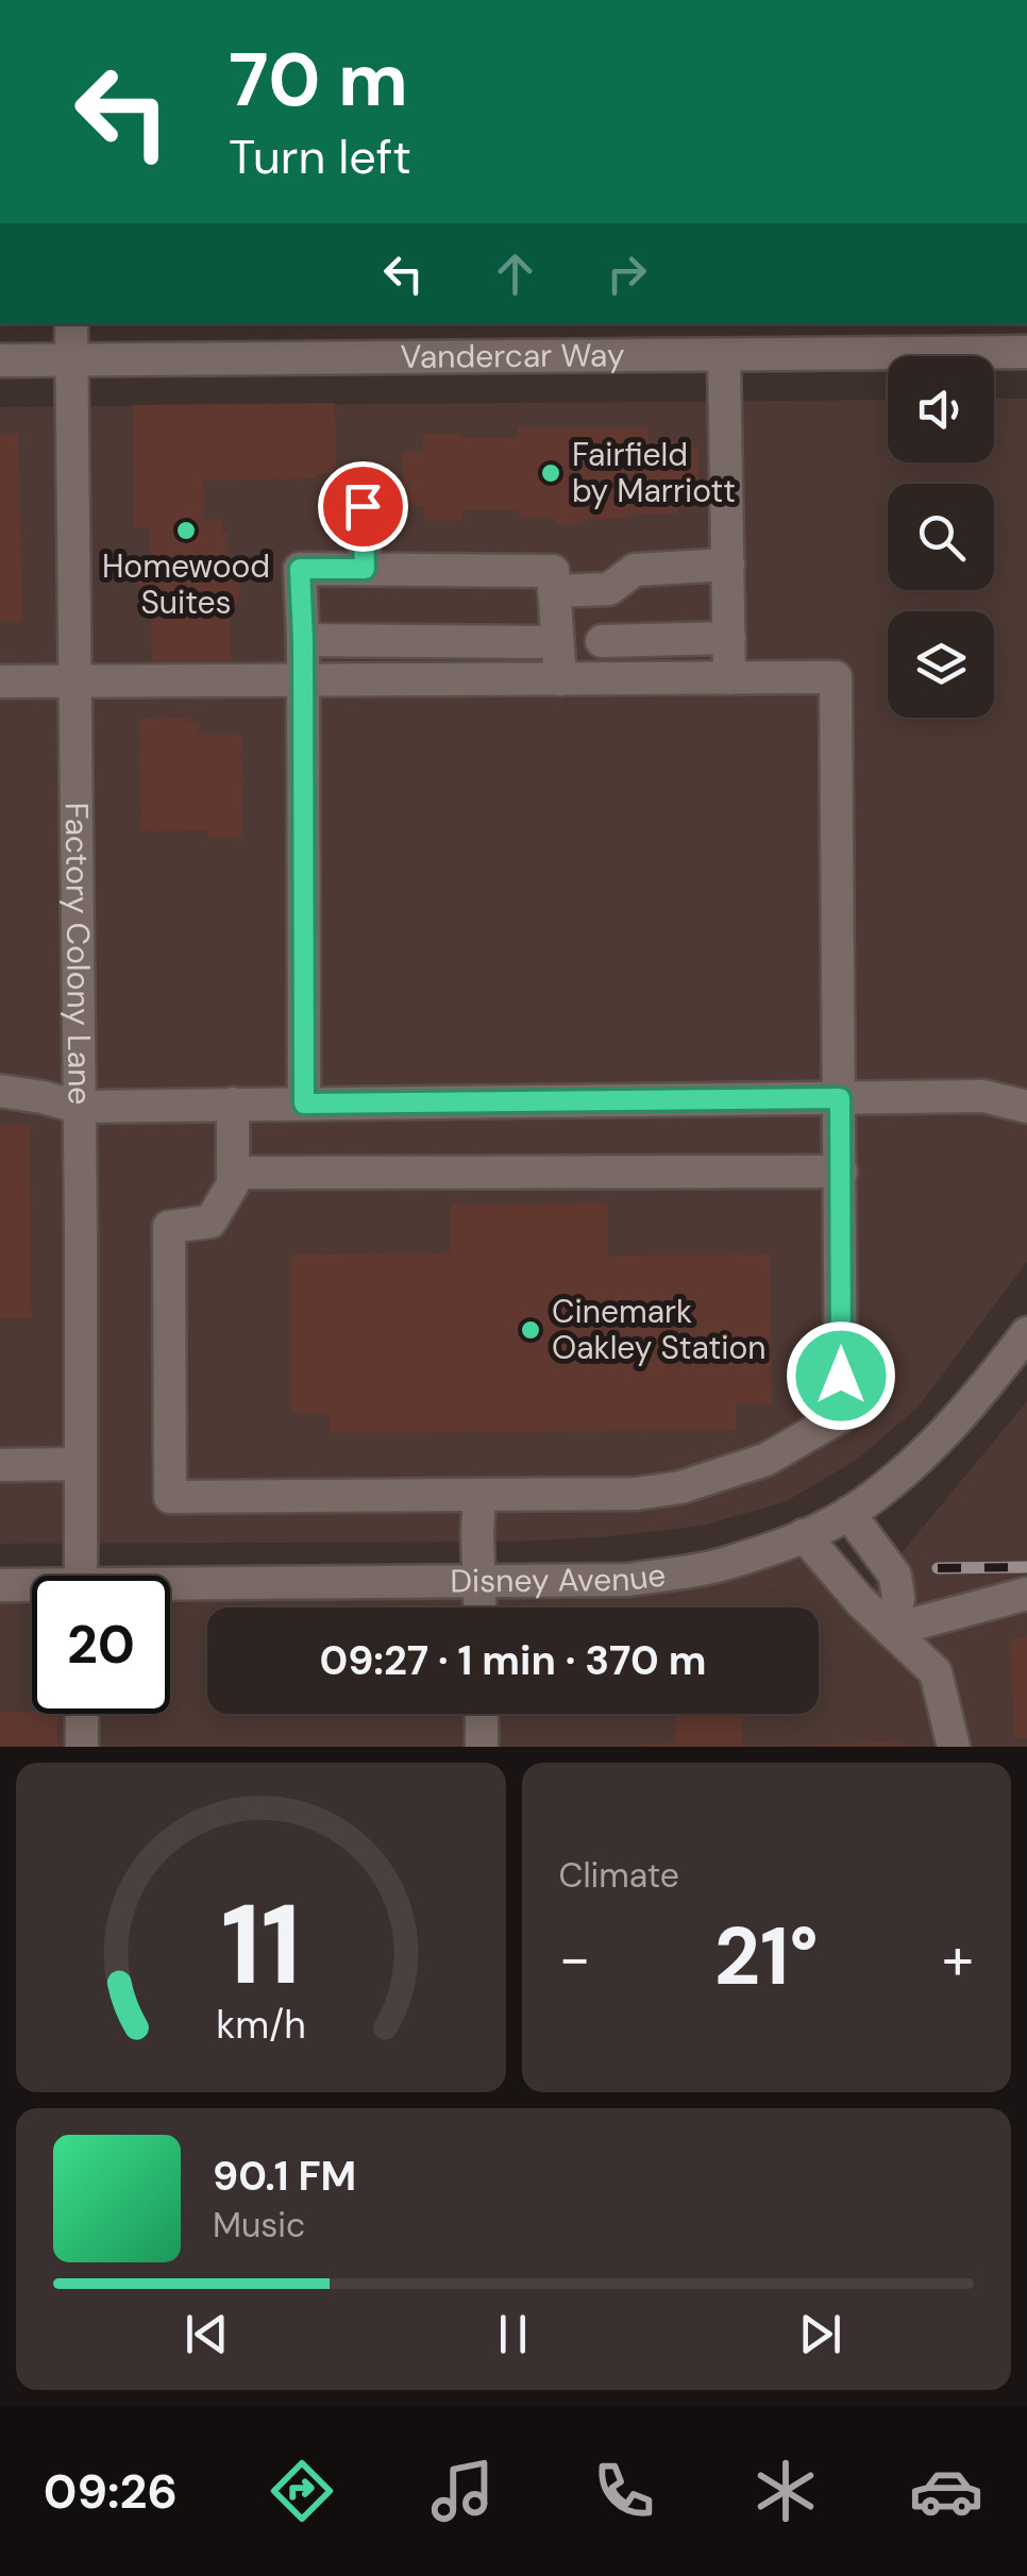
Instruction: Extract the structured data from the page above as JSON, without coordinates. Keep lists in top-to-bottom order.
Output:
{
  "streets": {
    "street": ["Vandercar Way", "Factory Colony Lane", "Disney Avenue"]
  },
  "crossings": [
    ["Vandercar Way", "Factory Colony Lane"]
  ],
  "places": ["Fairfield by Marriott", "Homewood Suites", "Cinemark Oakley Station"],
  "page": {
    "turn": ["70 m", "Turn left"],
    "limit": "20",
    "trip": "09:27 · 1 min · 370 m",
    "tile": "Climate",
    "heat": ["−", "21°", "+"],
    "song": ["90.1 FM", "Music"],
    "tabs": "09:26",
    "gauge": ["11", "km/h"]
  }
}
